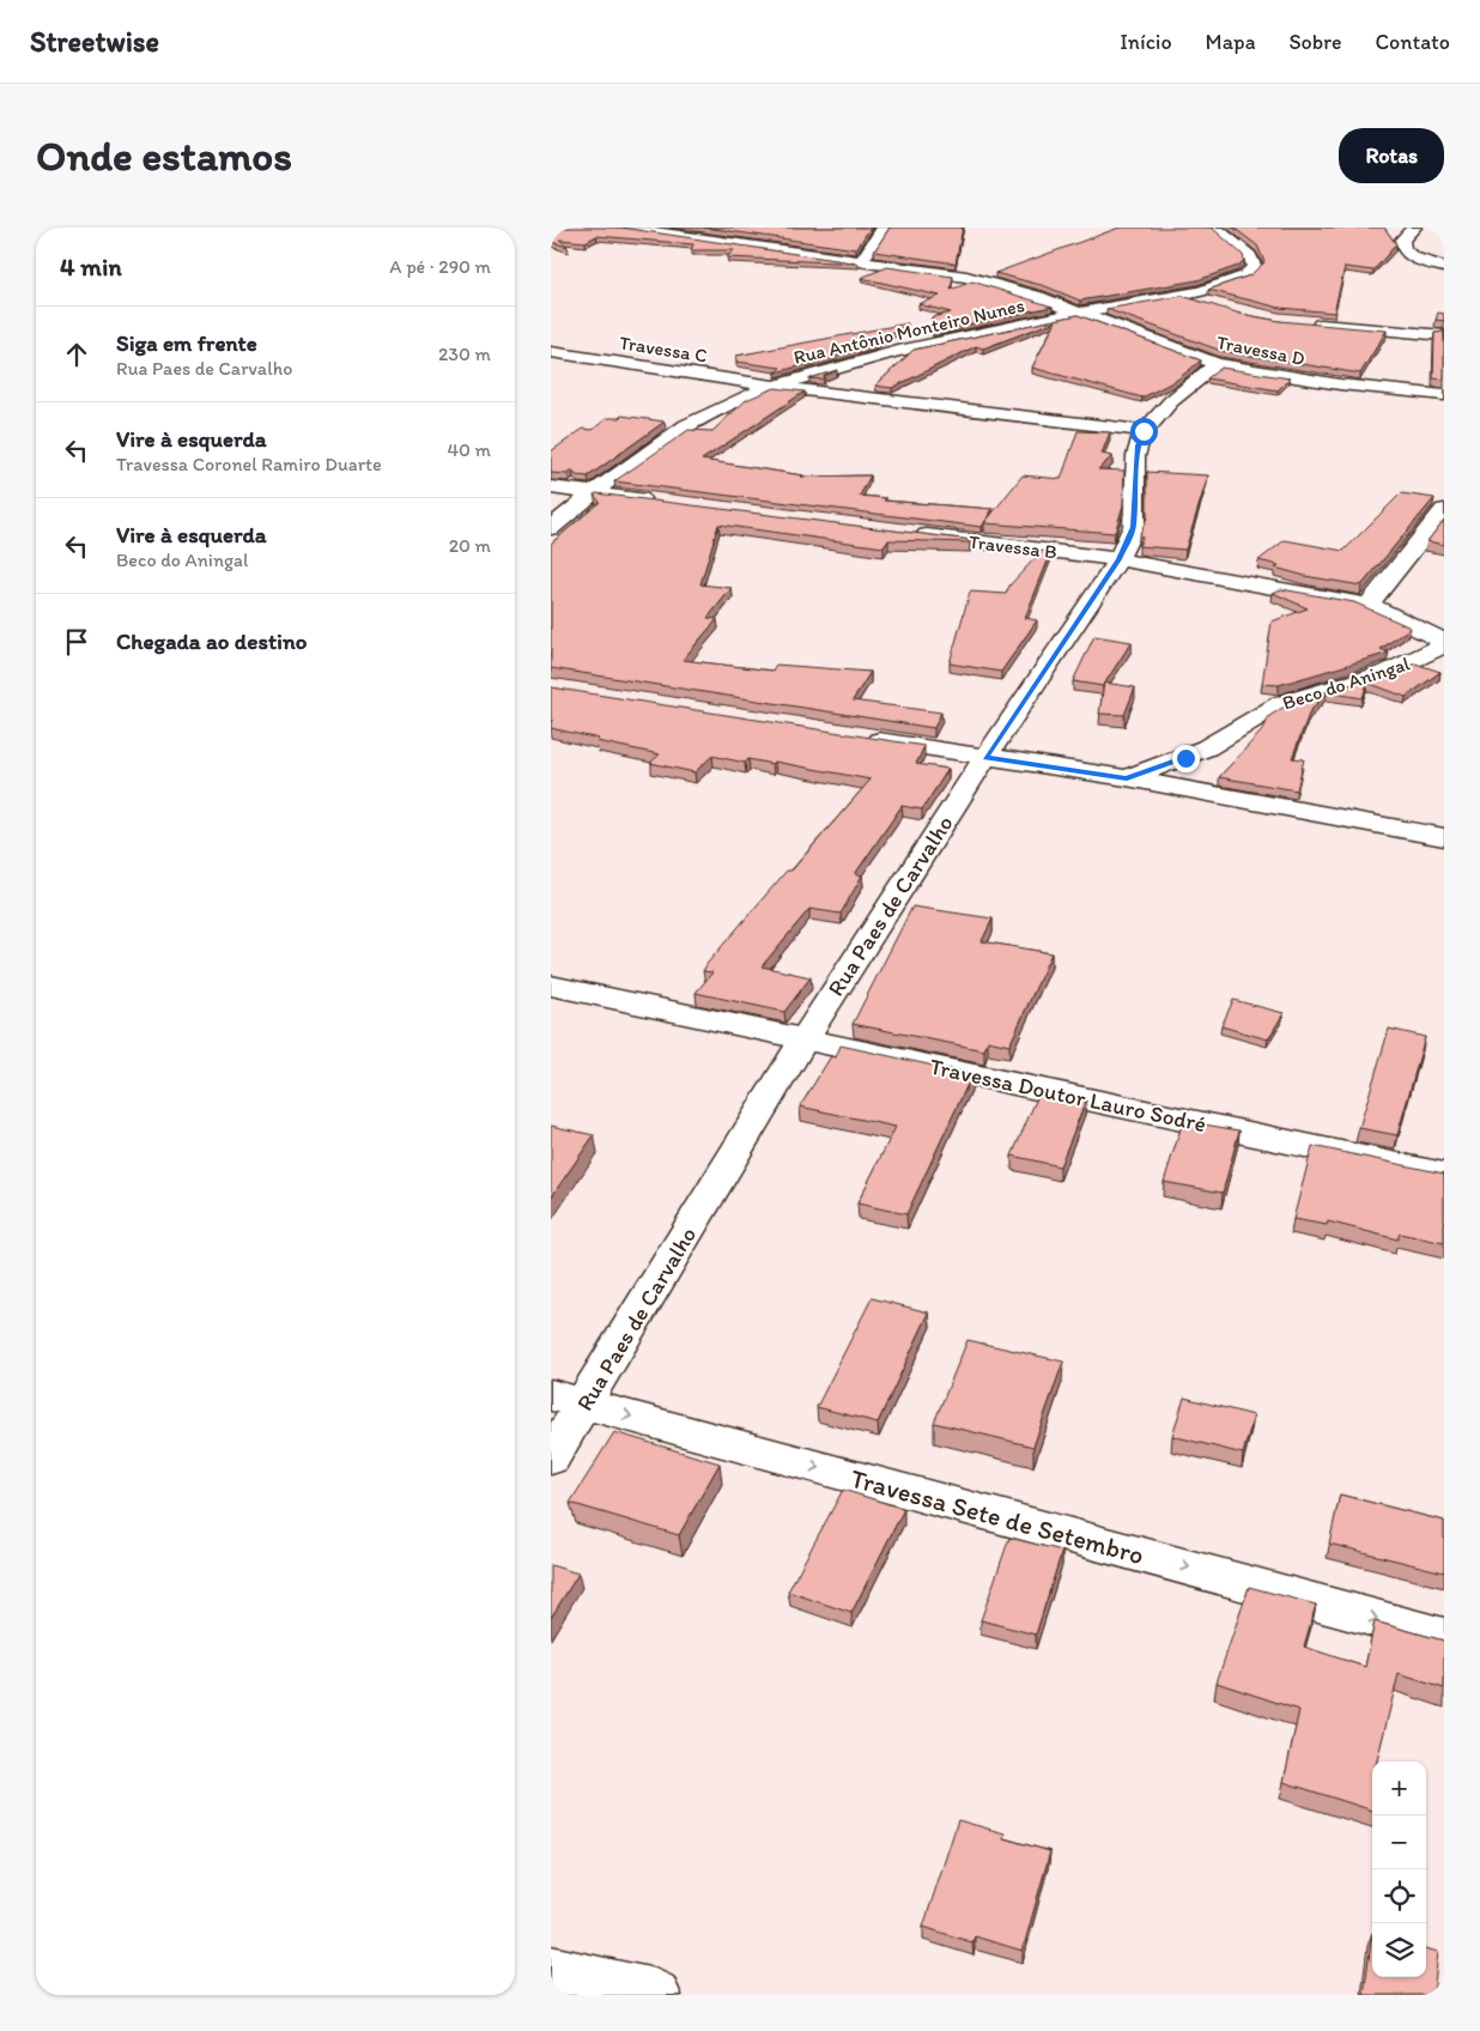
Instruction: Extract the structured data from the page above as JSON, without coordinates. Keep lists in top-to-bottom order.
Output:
{
  "streets": {
    "street": [
      "Rua Antônio Monteiro Nunes",
      "Travessa C",
      "Travessa D",
      "Travessa B",
      "Beco do Aningal",
      "Rua Paes de Carvalho",
      "Travessa Doutor Lauro Sodré",
      "Travessa Sete de Setembro"
    ]
  },
  "crossings": [
    ["Rua Antônio Monteiro Nunes", "Travessa C"],
    ["Rua Antônio Monteiro Nunes", "Travessa D"],
    ["Travessa C", "Rua Paes de Carvalho"],
    ["Travessa B", "Beco do Aningal"],
    ["Travessa B", "Rua Paes de Carvalho"],
    ["Rua Paes de Carvalho", "Travessa Doutor Lauro Sodré"],
    ["Rua Paes de Carvalho", "Travessa Sete de Setembro"]
  ],
  "one_way": ["Travessa Sete de Setembro"],
  "page": {
    "header": "Streetwise",
    "nav": [
      "Início",
      "Mapa",
      "Sobre",
      "Contato"
    ],
    "buttons": "Rotas",
    "title": "Onde estamos",
    "heading": ["4 min", "A pé · 290 m"],
    "list": [
      ["Siga em frente", "Rua Paes de Carvalho", "230 m"],
      ["Vire à esquerda", "Travessa Coronel Ramiro Duarte", "40 m"],
      ["Vire à esquerda", "Beco do Aningal", "20 m"],
      "Chegada ao destino"
    ],
    "map_buttons": ["+", "−"]
  }
}
